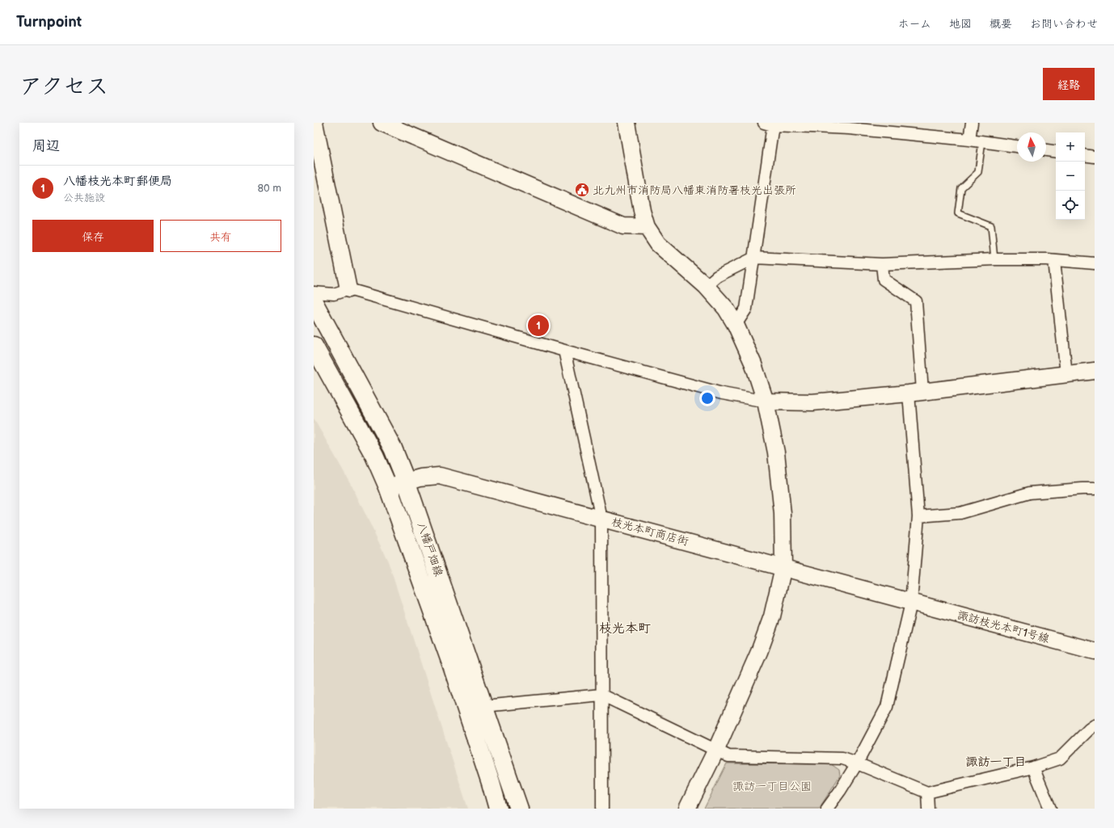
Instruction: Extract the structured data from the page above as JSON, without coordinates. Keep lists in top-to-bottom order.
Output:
{
  "streets": {
    "main road": ["八幡戸畑線"],
    "street": ["枝光本町商店街", "諏訪枝光本町1号線"]
  },
  "crossings": [
    ["枝光本町商店街", "八幡戸畑線"],
    ["枝光本町商店街", "諏訪枝光本町1号線"]
  ],
  "districts": ["枝光本町", "諏訪一丁目"],
  "parks": ["諏訪一丁目公園"],
  "places": {
    "public building": ["北九州市消防局八幡東消防署枝光出張所"]
  },
  "north": "top",
  "page": {
    "header": "Turnpoint",
    "nav": [
      "ホーム",
      "地図",
      "概要",
      "お問い合わせ"
    ],
    "title": "アクセス",
    "buttons": [
      "経路",
      ["保存", "共有"]
    ],
    "heading": "周辺",
    "map_buttons": ["+", "−"],
    "list": [
      {
        "mark": "1",
        "name": "八幡枝光本町郵便局",
        "note": "公共施設",
        "value": "80 m"
      }
    ],
    "pins": "1"
  }
}
